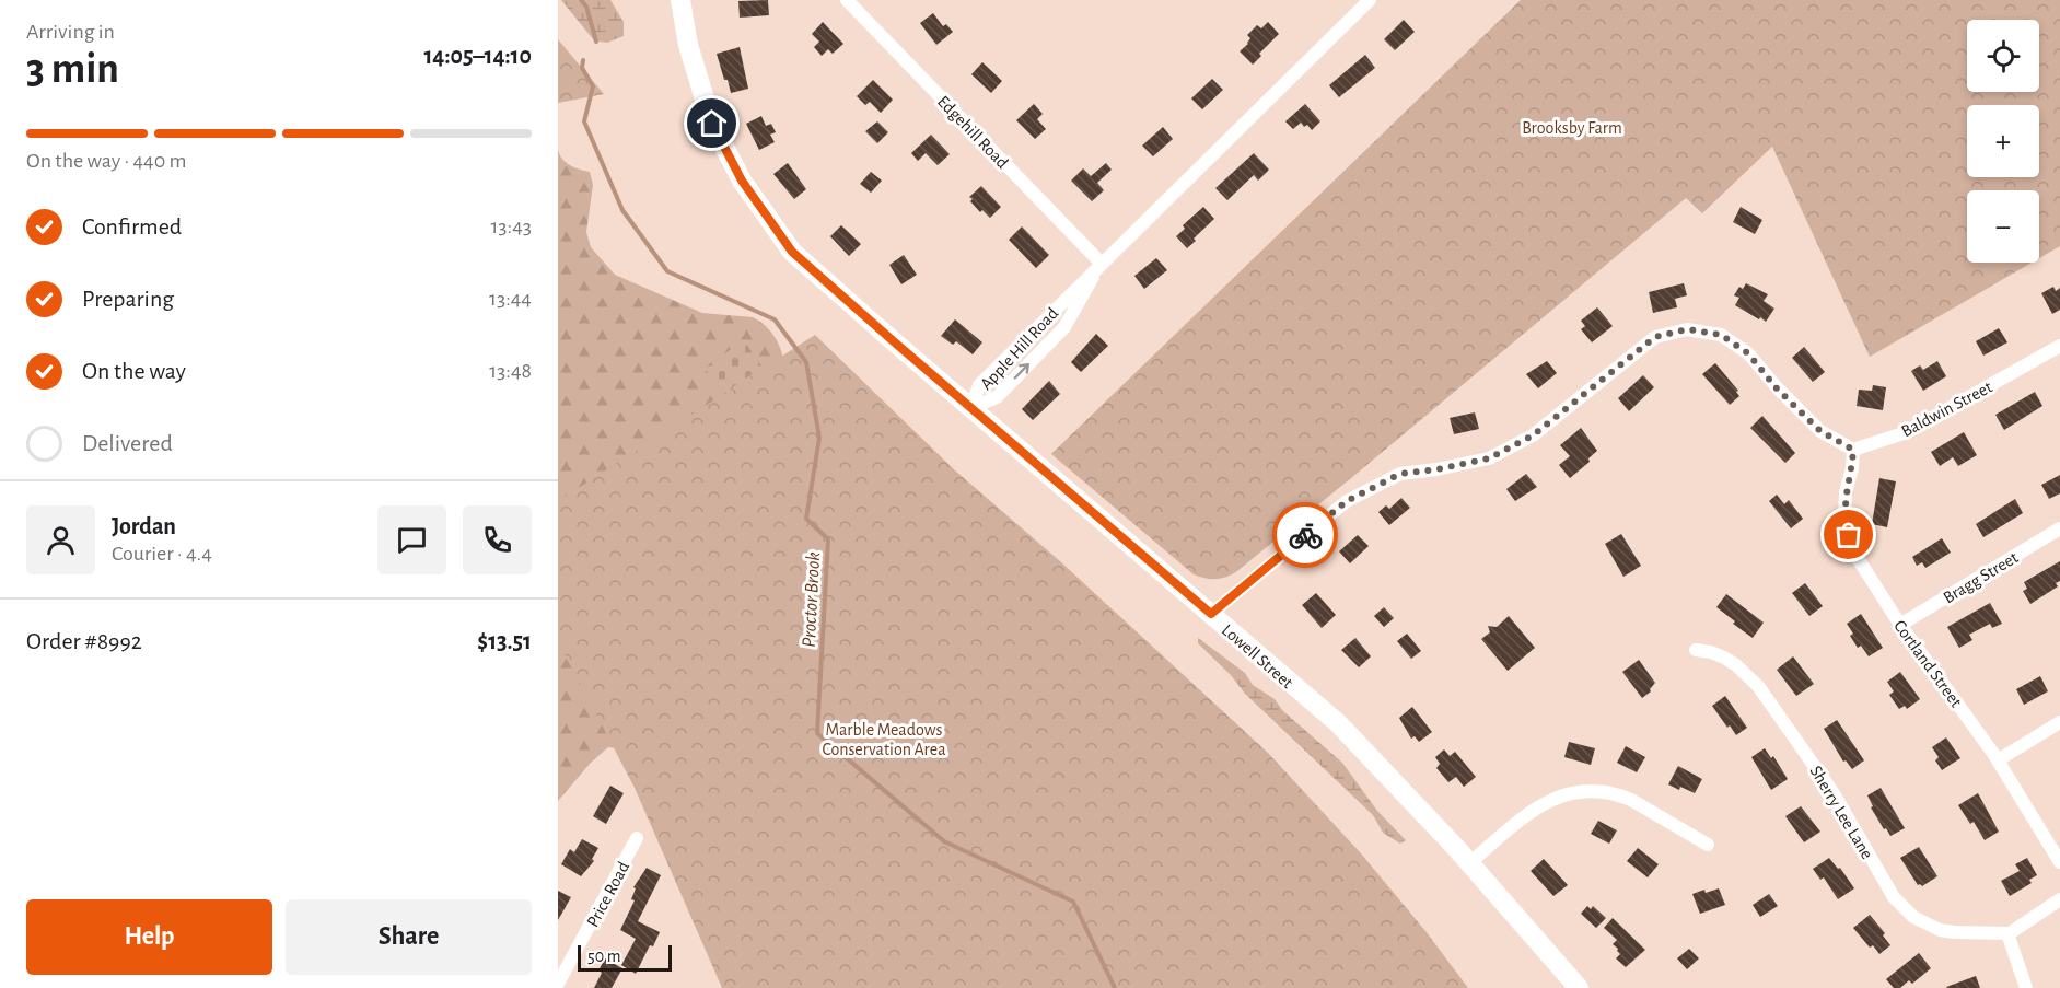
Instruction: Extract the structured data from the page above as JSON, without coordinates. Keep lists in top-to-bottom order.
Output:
{
  "streets": {
    "main road": ["Lowell Street"],
    "street": [
      "Edgehill Road",
      "Apple Hill Road",
      "Baldwin Street",
      "Bragg Street",
      "Cortland Street",
      "Sherry Lee Lane",
      "Price Road"
    ]
  },
  "crossings": [
    ["Edgehill Road", "Apple Hill Road"],
    ["Apple Hill Road", "Lowell Street"],
    ["Baldwin Street", "Cortland Street"],
    ["Bragg Street", "Cortland Street"]
  ],
  "water": ["Proctor Brook"],
  "parks": ["Brooksby Farm", "Marble Meadows Conservation Area"],
  "scale_bar": "50 m",
  "page": {
    "heading": ["3 min", "Arriving in", "14:05–14:10"],
    "panel": [
      "Jordan",
      "Courier · 4.4",
      "Order #8992",
      "$13.51"
    ],
    "map_buttons": ["+", "−"],
    "bar": "On the way · 440 m",
    "list": [
      ["Confirmed", "13:43"],
      ["Preparing", "13:44"],
      ["On the way", "13:48"],
      "Delivered"
    ],
    "buttons": ["Help", "Share"],
    "scale": "50 m"
  }
}
